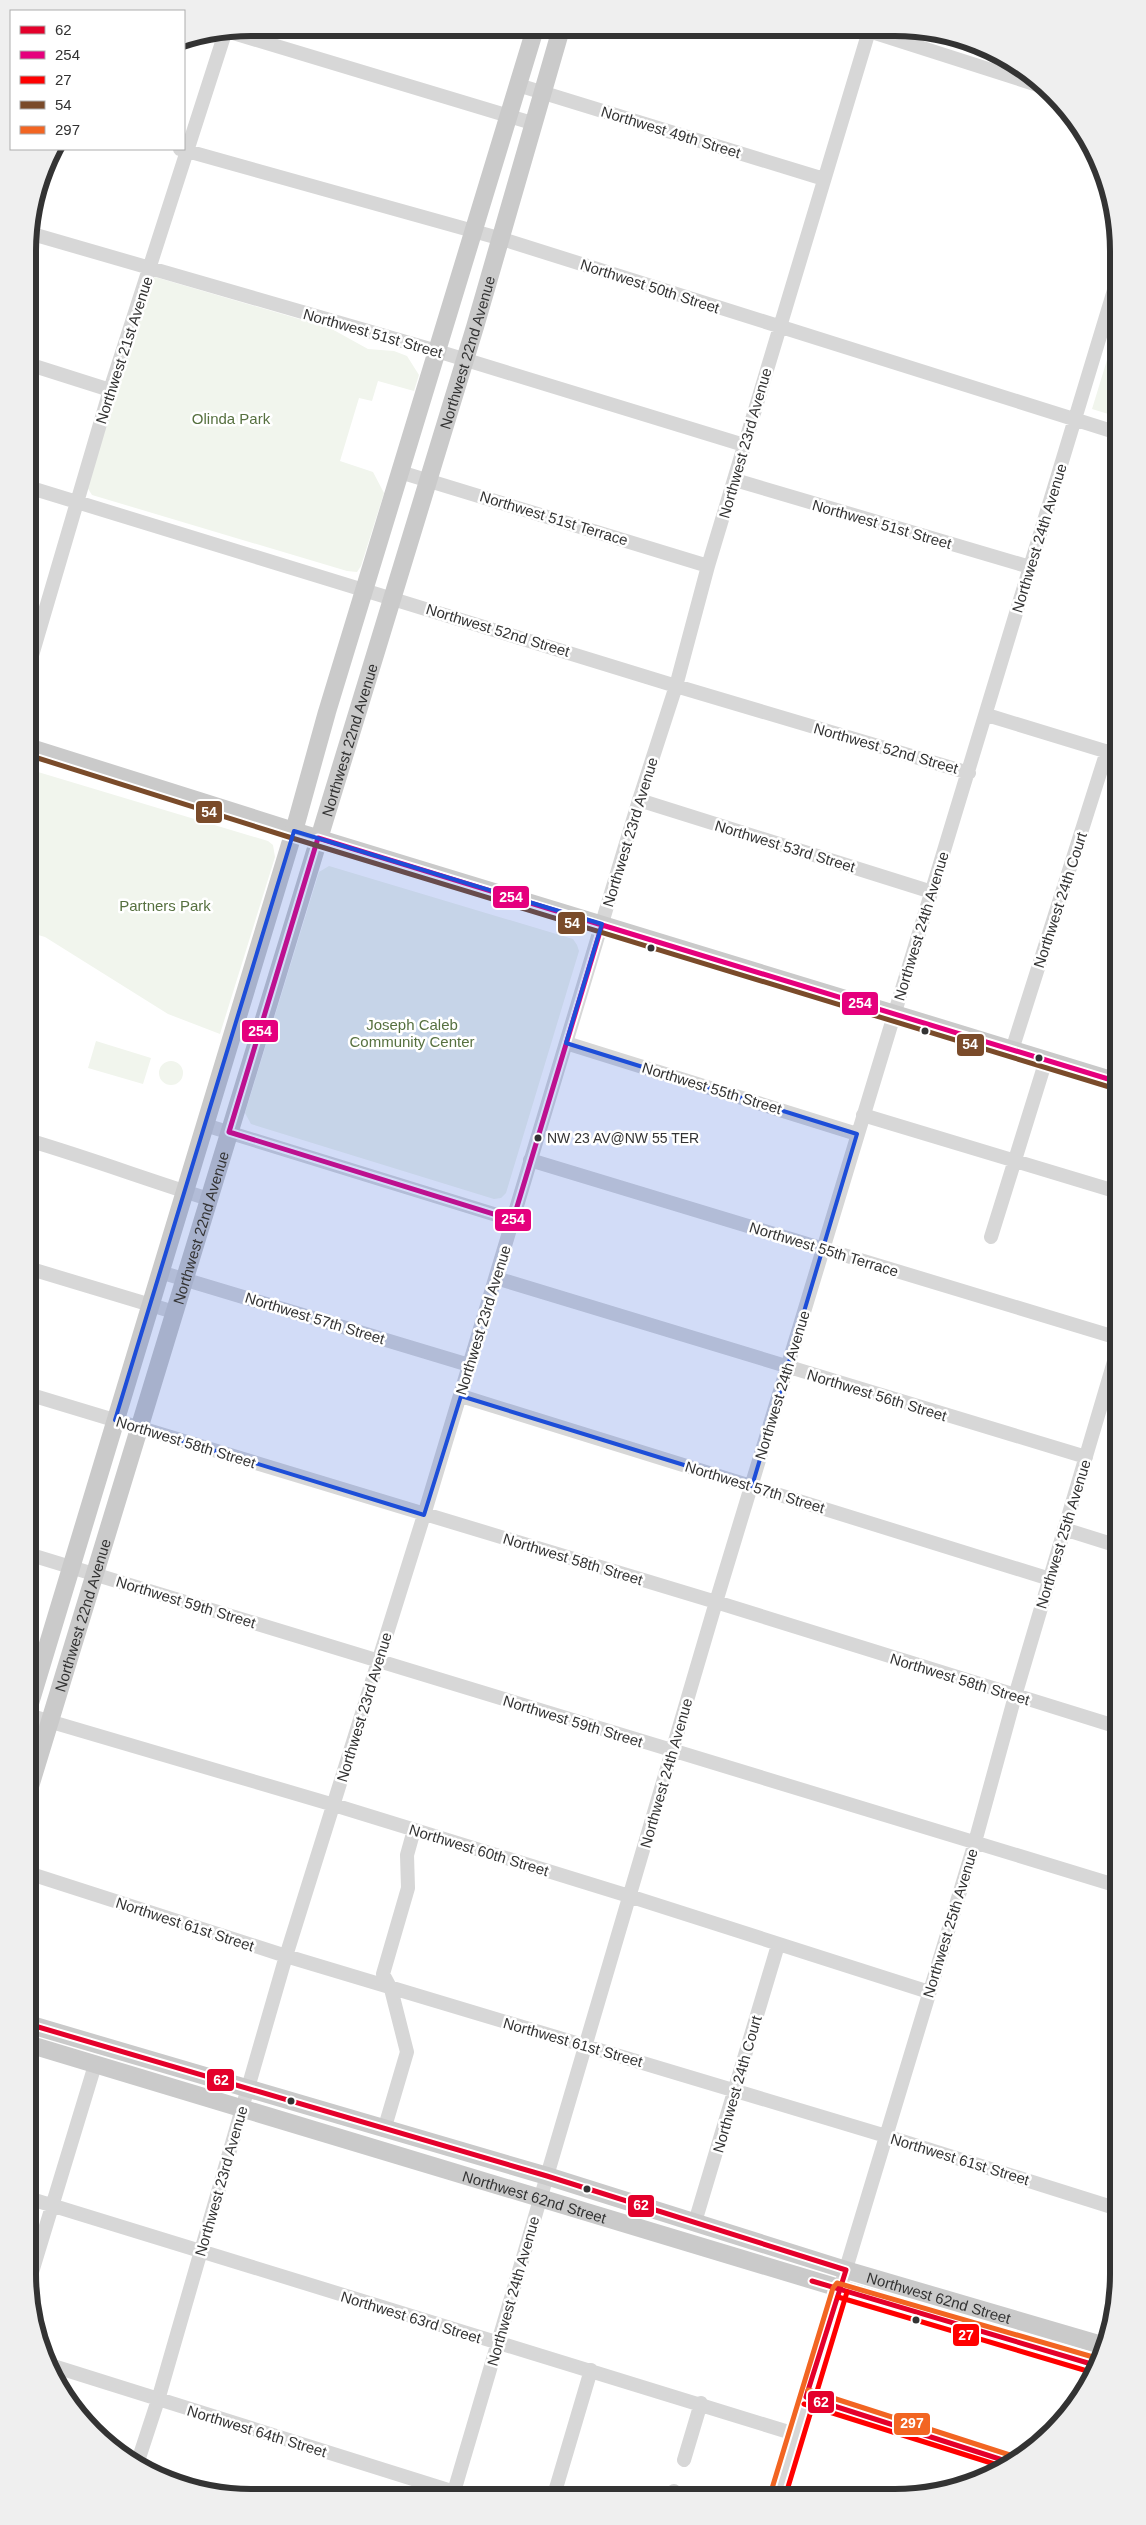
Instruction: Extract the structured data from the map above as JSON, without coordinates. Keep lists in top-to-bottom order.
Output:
{
  "streets": {
    "main road": ["Northwest 22nd Avenue", "Northwest 62nd Street"],
    "street": [
      "Northwest 49th Street",
      "Northwest 50th Street",
      "Northwest 51st Street",
      "Northwest 21st Avenue",
      "Northwest 23rd Avenue",
      "Northwest 51st Terrace",
      "Northwest 24th Avenue",
      "Northwest 52nd Street",
      "Northwest 53rd Street",
      "Northwest 24th Court",
      "Northwest 55th Street",
      "Northwest 55th Terrace",
      "Northwest 57th Street",
      "Northwest 56th Street",
      "Northwest 58th Street",
      "Northwest 25th Avenue",
      "Northwest 59th Street",
      "Northwest 60th Street",
      "Northwest 61st Street",
      "Northwest 63rd Street",
      "Northwest 64th Street"
    ]
  },
  "crossings": [
    ["Northwest 49th Street", "Northwest 22nd Avenue"],
    ["Northwest 49th Street", "Northwest 23rd Avenue"],
    ["Northwest 50th Street", "Northwest 21st Avenue"],
    ["Northwest 50th Street", "Northwest 22nd Avenue"],
    ["Northwest 50th Street", "Northwest 23rd Avenue"],
    ["Northwest 50th Street", "Northwest 24th Avenue"],
    ["Northwest 51st Street", "Northwest 21st Avenue"],
    ["Northwest 51st Street", "Northwest 22nd Avenue"],
    ["Northwest 51st Street", "Northwest 23rd Avenue"],
    ["Northwest 51st Street", "Northwest 24th Avenue"],
    ["Northwest 21st Avenue", "Northwest 52nd Street"],
    ["Northwest 22nd Avenue", "Northwest 51st Terrace"],
    ["Northwest 22nd Avenue", "Northwest 52nd Street"],
    ["Northwest 22nd Avenue", "Northwest 57th Street"],
    ["Northwest 22nd Avenue", "Northwest 58th Street"],
    ["Northwest 22nd Avenue", "Northwest 59th Street"],
    ["Northwest 22nd Avenue", "Northwest 60th Street"],
    ["Northwest 23rd Avenue", "Northwest 51st Terrace"],
    ["Northwest 23rd Avenue", "Northwest 52nd Street"],
    ["Northwest 23rd Avenue", "Northwest 53rd Street"],
    ["Northwest 23rd Avenue", "Northwest 55th Street"],
    ["Northwest 23rd Avenue", "Northwest 55th Terrace"],
    ["Northwest 23rd Avenue", "Northwest 57th Street"],
    ["Northwest 23rd Avenue", "Northwest 56th Street"],
    ["Northwest 23rd Avenue", "Northwest 58th Street"],
    ["Northwest 23rd Avenue", "Northwest 59th Street"],
    ["Northwest 23rd Avenue", "Northwest 60th Street"],
    ["Northwest 23rd Avenue", "Northwest 61st Street"],
    ["Northwest 23rd Avenue", "Northwest 62nd Street"],
    ["Northwest 23rd Avenue", "Northwest 63rd Street"],
    ["Northwest 23rd Avenue", "Northwest 64th Street"],
    ["Northwest 24th Avenue", "Northwest 52nd Street"],
    ["Northwest 24th Avenue", "Northwest 53rd Street"],
    ["Northwest 24th Avenue", "Northwest 55th Street"],
    ["Northwest 24th Avenue", "Northwest 55th Terrace"],
    ["Northwest 24th Avenue", "Northwest 57th Street"],
    ["Northwest 24th Avenue", "Northwest 56th Street"],
    ["Northwest 24th Avenue", "Northwest 58th Street"],
    ["Northwest 24th Avenue", "Northwest 59th Street"],
    ["Northwest 24th Avenue", "Northwest 60th Street"],
    ["Northwest 24th Avenue", "Northwest 61st Street"],
    ["Northwest 24th Avenue", "Northwest 62nd Street"],
    ["Northwest 24th Avenue", "Northwest 63rd Street"],
    ["Northwest 24th Court", "Northwest 60th Street"],
    ["Northwest 24th Court", "Northwest 61st Street"],
    ["Northwest 24th Court", "Northwest 62nd Street"],
    ["Northwest 57th Street", "Northwest 25th Avenue"],
    ["Northwest 56th Street", "Northwest 25th Avenue"],
    ["Northwest 58th Street", "Northwest 25th Avenue"],
    ["Northwest 25th Avenue", "Northwest 59th Street"],
    ["Northwest 25th Avenue", "Northwest 60th Street"],
    ["Northwest 25th Avenue", "Northwest 61st Street"],
    ["Northwest 25th Avenue", "Northwest 62nd Street"],
    ["Northwest 25th Avenue", "Northwest 63rd Street"]
  ],
  "parks": ["Olinda Park", "Partners Park", "Joseph Caleb Community Center"],
  "places": ["NW 23 AV@NW 55 TER"],
  "lines": [
    "transit line 54",
    "transit line 254",
    "transit line 62",
    "transit line 297",
    "transit line 27"
  ],
  "legend": [
    "62",
    "254",
    "27",
    "54",
    "297"
  ]
}
